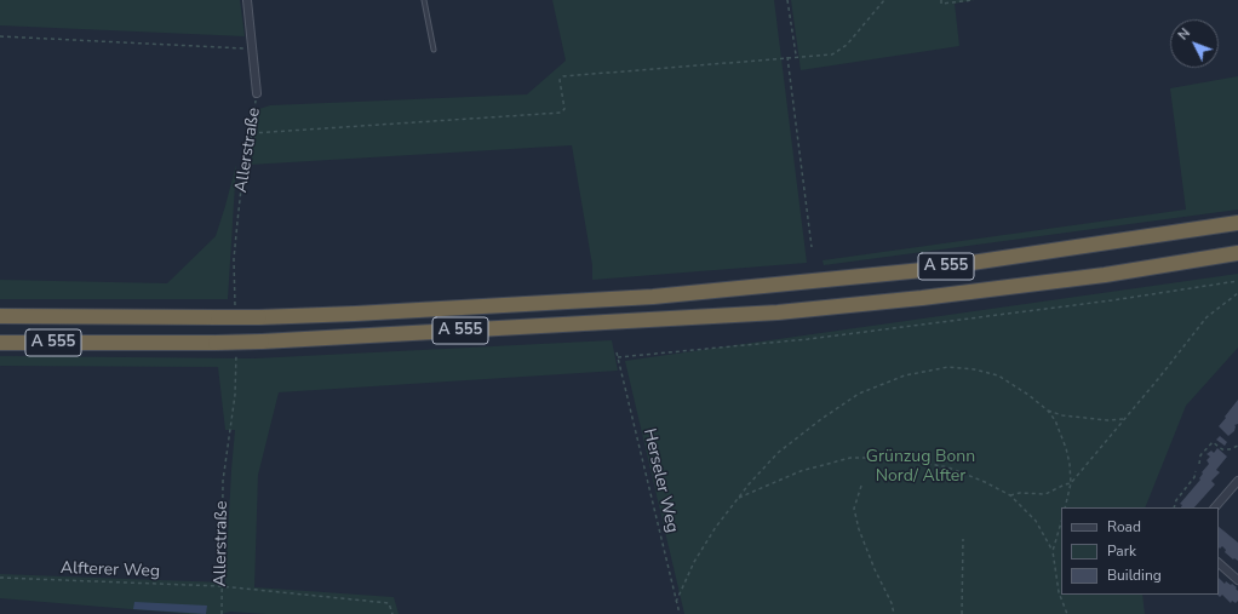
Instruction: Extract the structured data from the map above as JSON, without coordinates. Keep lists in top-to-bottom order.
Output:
{
  "streets": {
    "highway": ["A 555"],
    "street": ["Allerstraße"],
    "path": ["Herseler Weg", "Alfterer Weg"]
  },
  "crossings": [
    ["Allerstraße", "Alfterer Weg"]
  ],
  "parks": ["Grünzug Bonn Nord/ Alfter"],
  "legend": ["Road", "Park", "Building"],
  "north": "top left"
}
